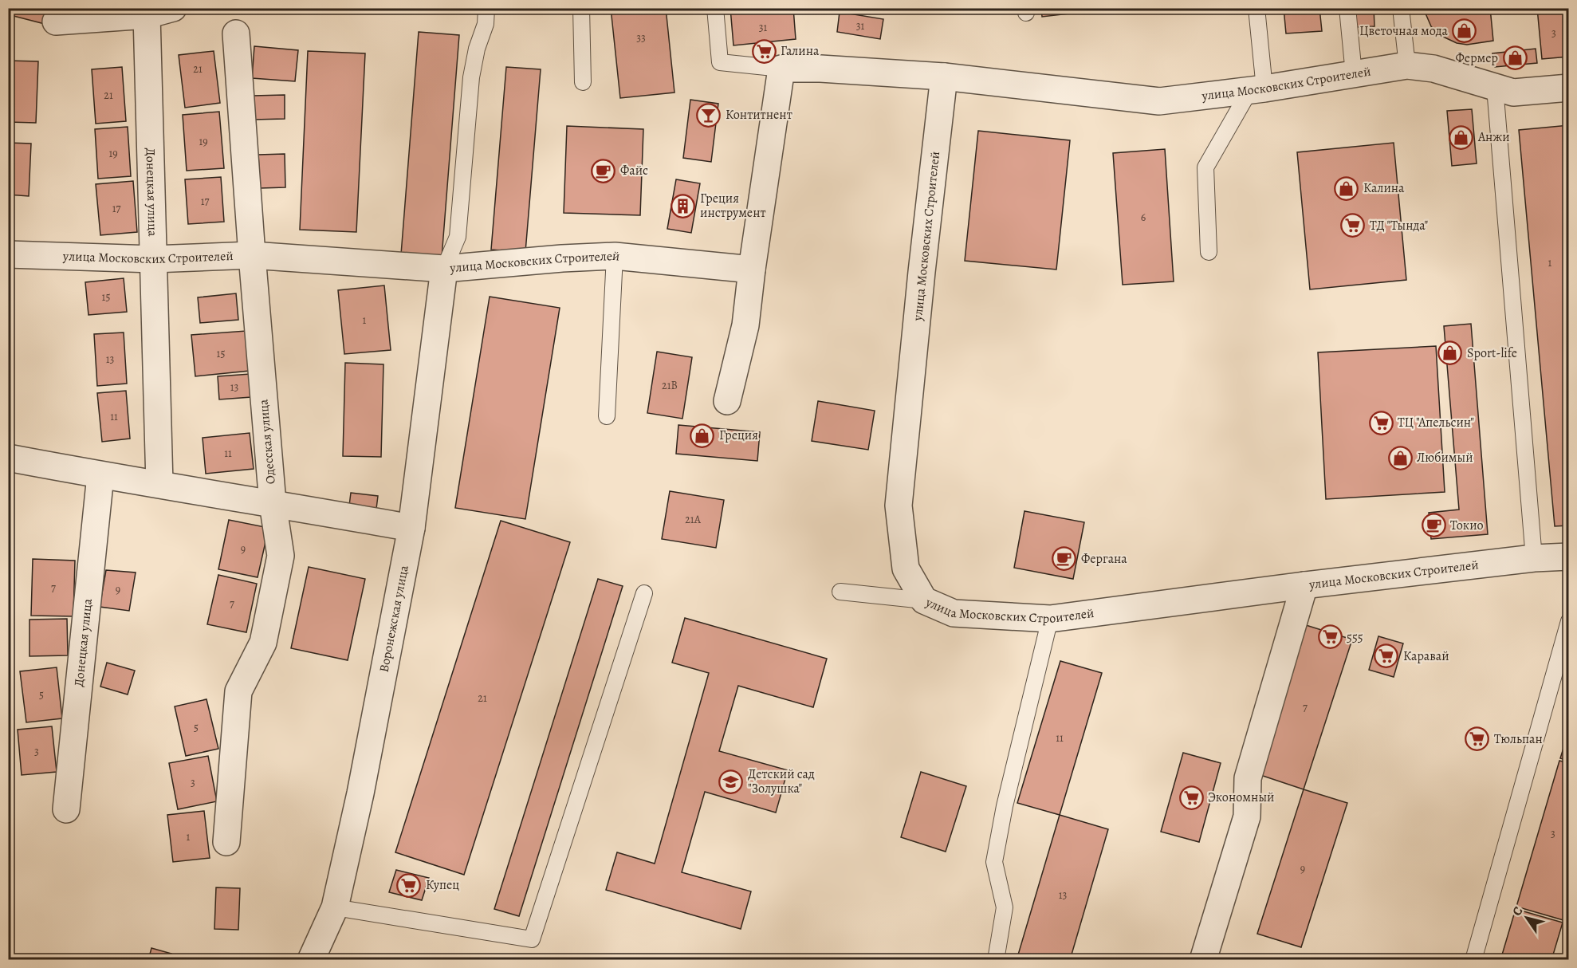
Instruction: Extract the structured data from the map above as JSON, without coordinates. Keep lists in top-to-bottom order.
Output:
{
  "streets": {
    "street": [
      "улица Московских Строителей",
      "Донецкая улица",
      "Одесская улица",
      "Воронежская улица"
    ]
  },
  "crossings": [
    ["улица Московских Строителей", "Донецкая улица"],
    ["улица Московских Строителей", "Одесская улица"],
    ["улица Московских Строителей", "Воронежская улица"]
  ],
  "places": {
    "shop": [
      "Цветочная мода",
      "Фермер",
      "Анжи",
      "Калина",
      "Sport-life",
      "Греция",
      "Любимый"
    ],
    "supermarket": [
      "Галина",
      "ТД \"Тында\"",
      "ТЦ \"Апельсин\"",
      "555",
      "Каравай",
      "Тюльпан",
      "Экономный",
      "Купец"
    ],
    "bar": ["Контитнент"],
    "cafe": ["Файс", "Токио", "Фергана"],
    "building": ["Греция инструмент"],
    "school or university": ["Детский сад \"Золушка\""]
  },
  "house_numbers": [
    "31",
    "31",
    "3",
    "33",
    "21",
    "21",
    "19",
    "19",
    "17",
    "17",
    "6",
    "1",
    "15",
    "1",
    "15",
    "13",
    "21В",
    "13",
    "11",
    "11",
    "21А",
    "9",
    "7",
    "9",
    "7",
    "5",
    "21",
    "7",
    "5",
    "11",
    "3",
    "3",
    "3",
    "1",
    "9",
    "13"
  ],
  "north": "top left"
}
